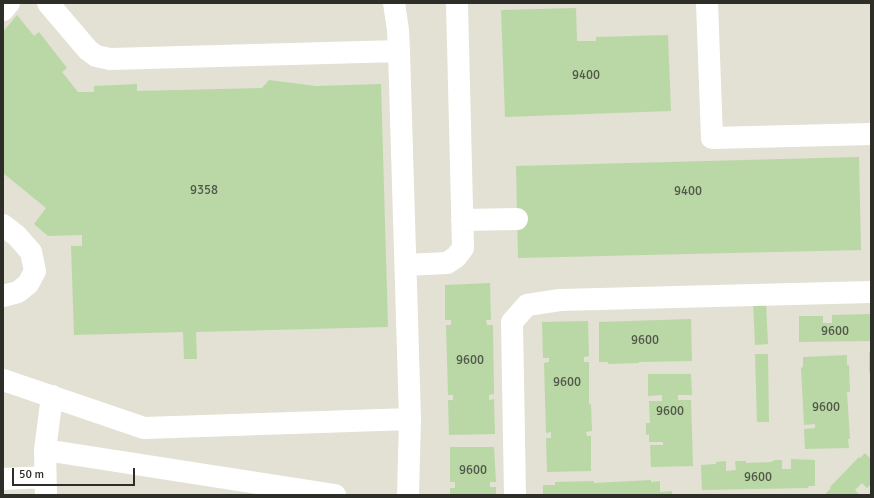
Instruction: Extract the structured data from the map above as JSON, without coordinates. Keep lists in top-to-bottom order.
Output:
{
  "house_numbers": [
    "9400",
    "9358",
    "9400",
    "9600",
    "9600",
    "9600",
    "9600",
    "9600",
    "9600",
    "9600",
    "9600"
  ],
  "scale_bar": "50 m"
}
